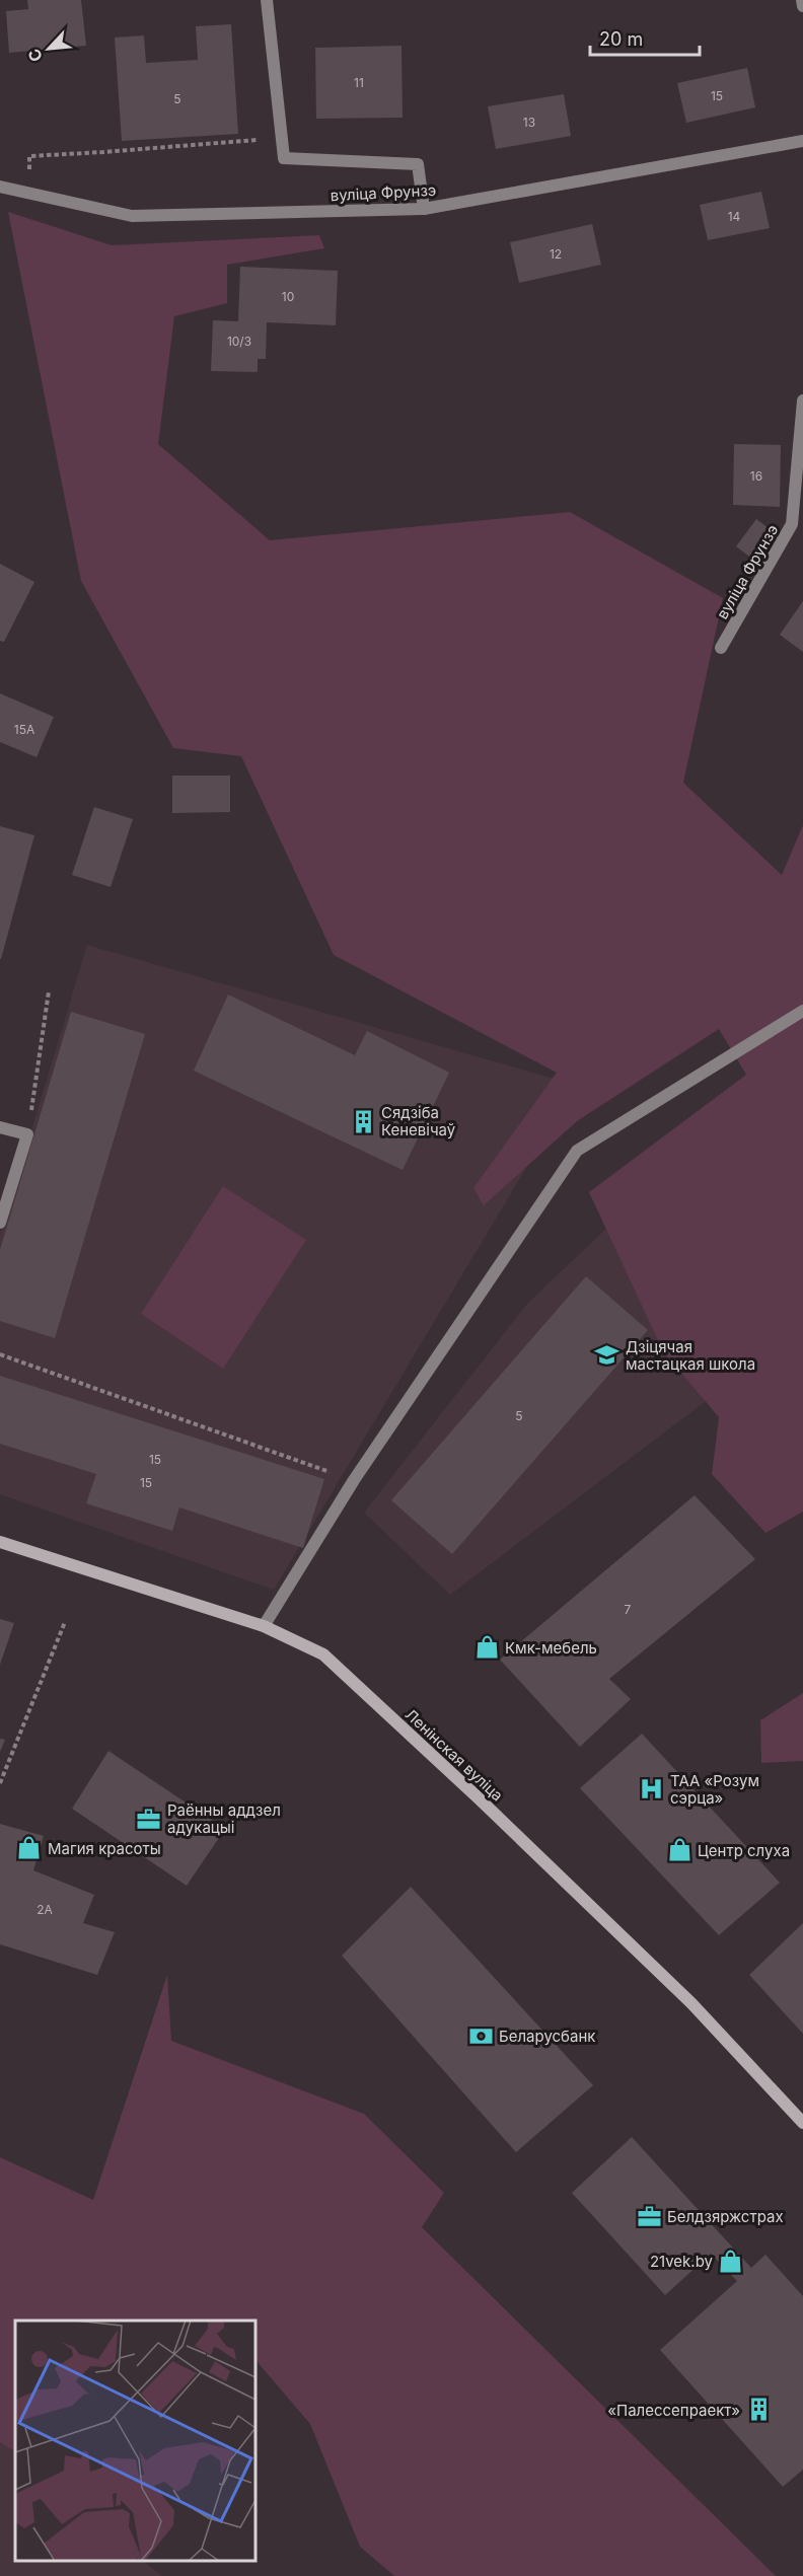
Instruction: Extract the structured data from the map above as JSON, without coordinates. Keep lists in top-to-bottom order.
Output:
{
  "streets": {
    "main road": ["Ленінская вуліца"],
    "street": ["вуліца Фрунзэ"]
  },
  "places": {
    "building": ["Сядзіба Кеневічаў", "«Палессепраект»"],
    "school or university": ["Дзіцячая мастацкая школа"],
    "shop": [
      "Кмк-мебель",
      "Магия красоты",
      "Центр слуха",
      "21vek.by"
    ],
    "hospital": ["ТАА «Розум сэрца»"],
    "office": ["Раённы аддзел адукацыі", "Белдзяржстрах"],
    "bank": ["Беларусбанк"]
  },
  "house_numbers": [
    "11",
    "15",
    "5",
    "13",
    "14",
    "12",
    "10",
    "10/3",
    "16",
    "15А",
    "5",
    "15",
    "15",
    "7",
    "2А"
  ],
  "scale_bar": "20 m",
  "north": "bottom left"
}
